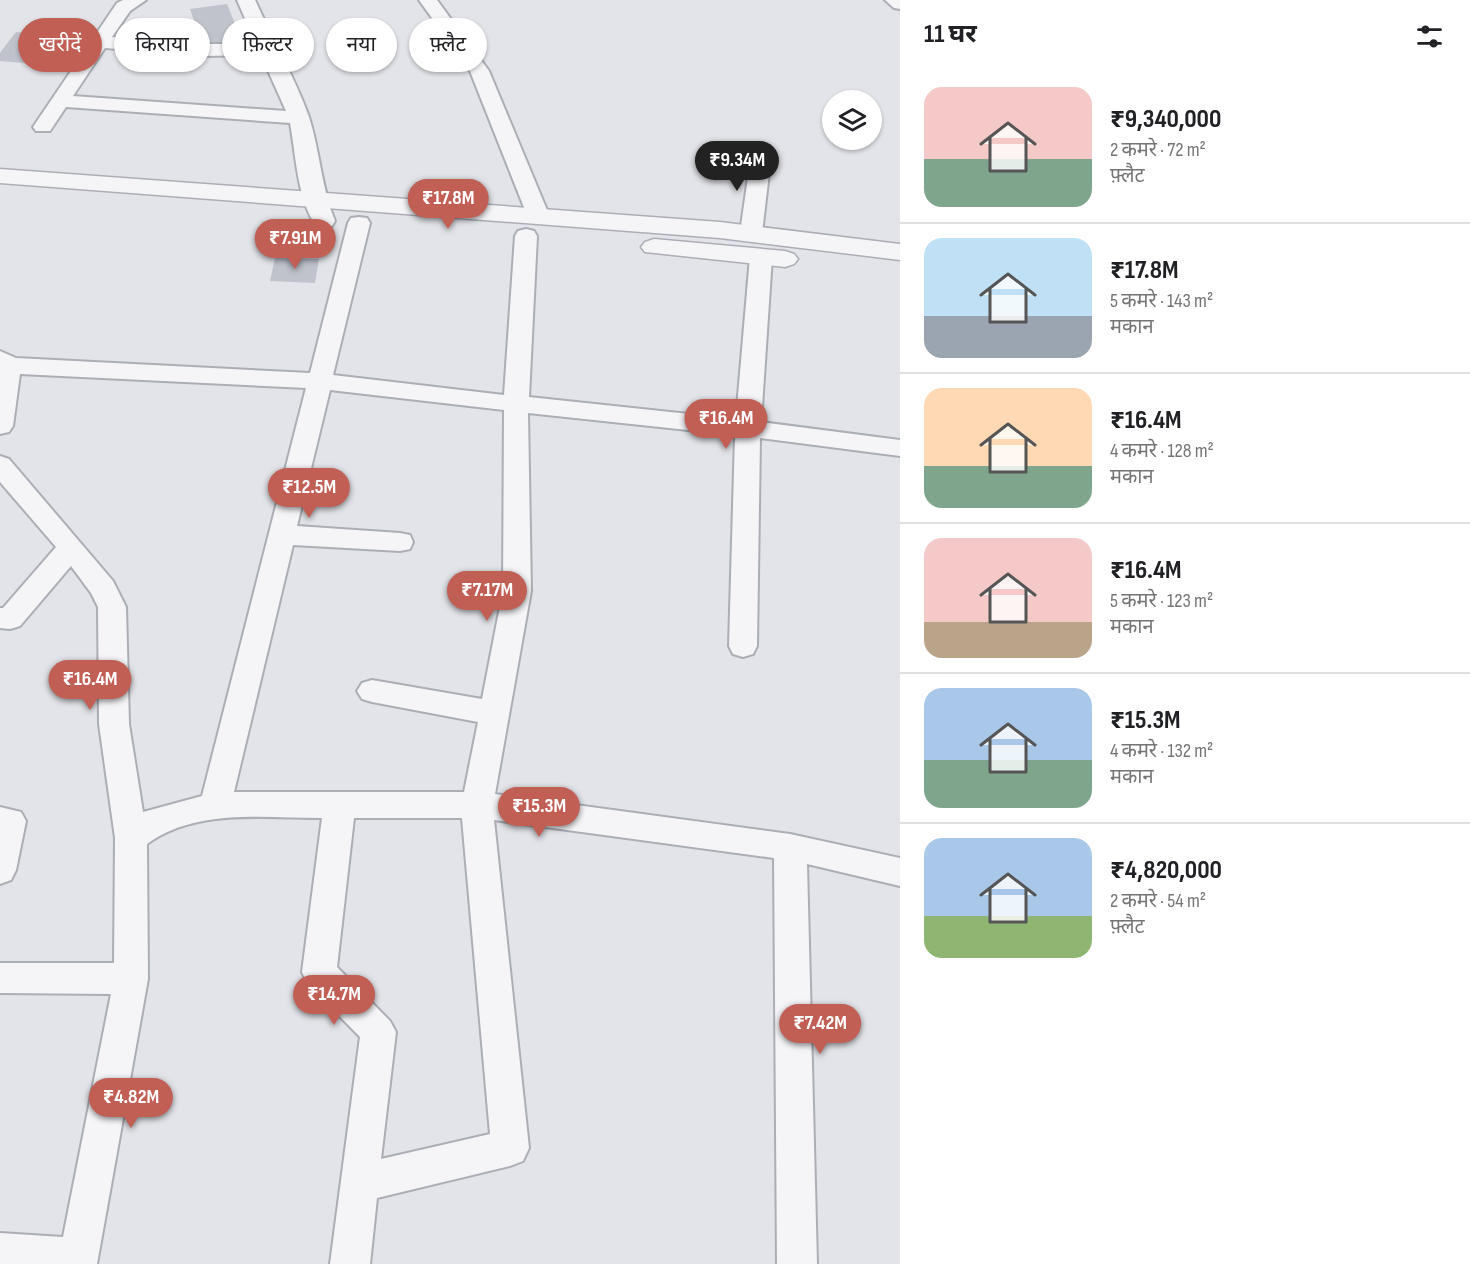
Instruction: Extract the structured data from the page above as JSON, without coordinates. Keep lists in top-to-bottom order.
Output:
{
  "page": {
    "heading": "11 घर",
    "chip": [
      "खरीदें",
      "किराया",
      "फ़िल्टर",
      "नया",
      "फ़्लैट"
    ],
    "list": [
      {
        "name": "₹9,340,000",
        "note": "2 कमरे · 72 m² · फ़्लैट"
      },
      {
        "name": "₹17.8M",
        "note": "5 कमरे · 143 m² · मकान"
      },
      {
        "name": "₹16.4M",
        "note": "4 कमरे · 128 m² · मकान"
      },
      {
        "name": "₹16.4M",
        "note": "5 कमरे · 123 m² · मकान"
      },
      {
        "name": "₹15.3M",
        "note": "4 कमरे · 132 m² · मकान"
      },
      {
        "name": "₹4,820,000",
        "note": "2 कमरे · 54 m² · फ़्लैट"
      }
    ],
    "price": [
      "₹9.34M",
      "₹17.8M",
      "₹7.91M",
      "₹16.4M",
      "₹12.5M",
      "₹7.17M",
      "₹16.4M",
      "₹15.3M",
      "₹14.7M",
      "₹7.42M",
      "₹4.82M"
    ]
  }
}
